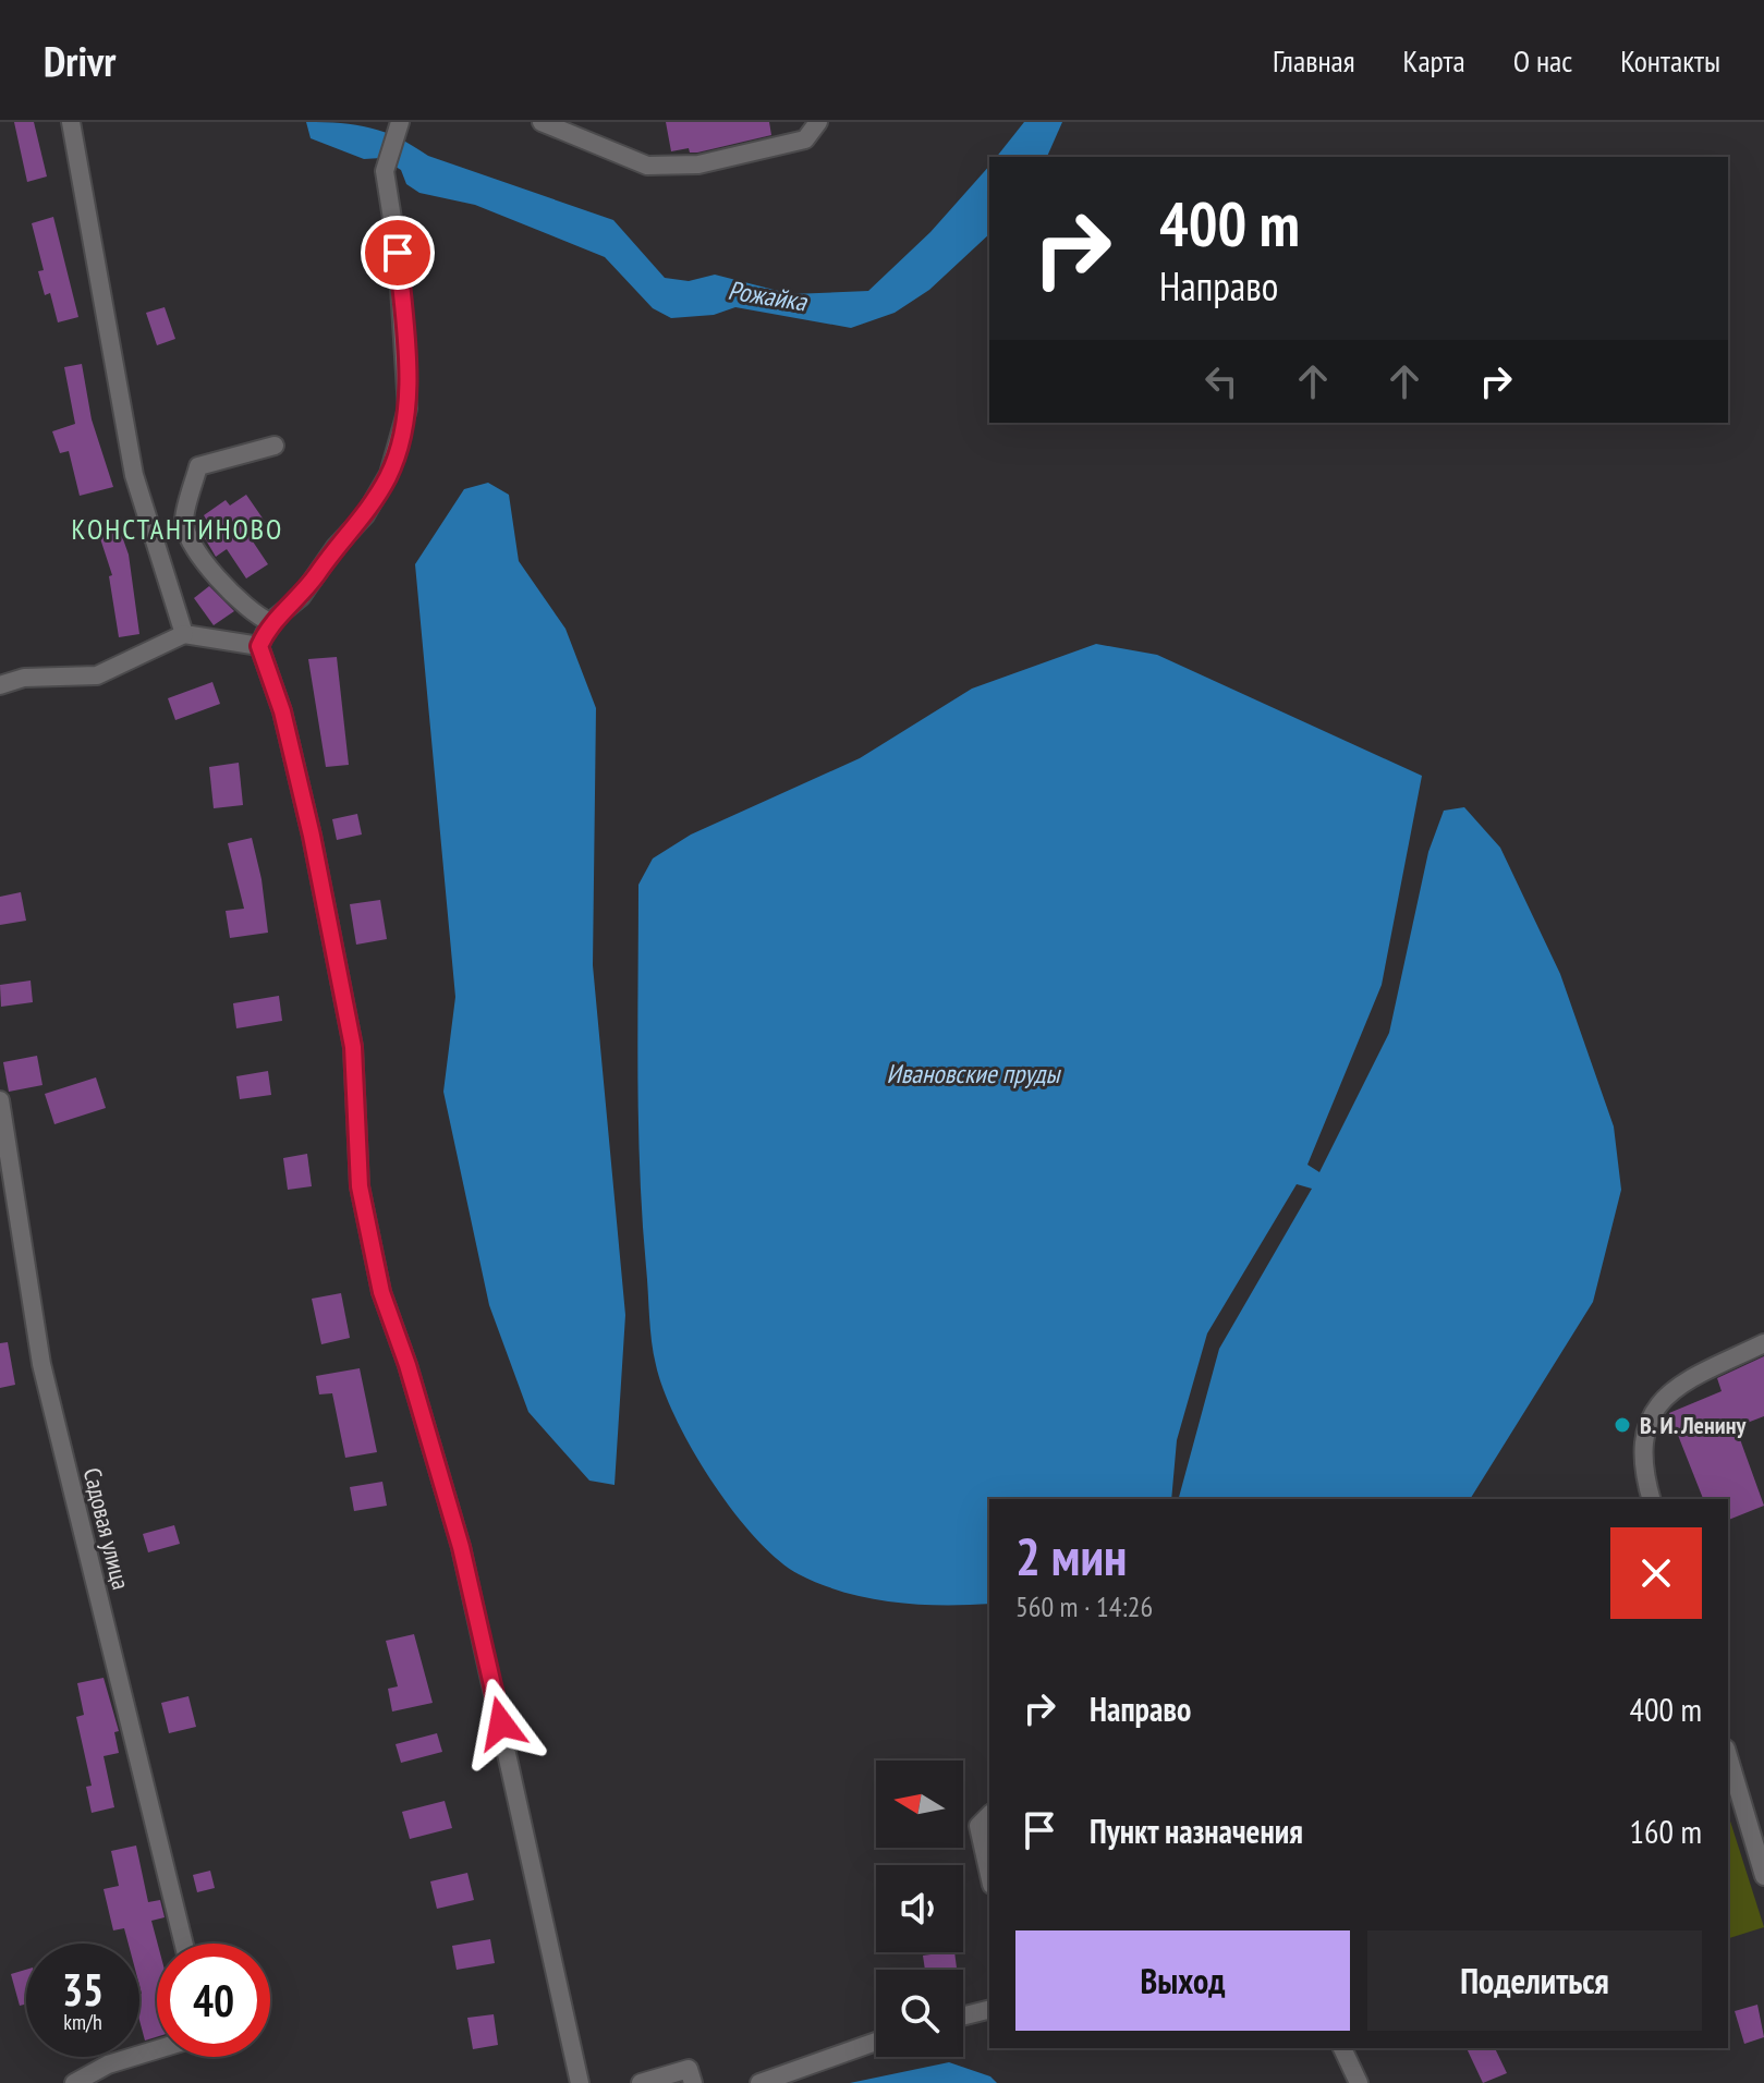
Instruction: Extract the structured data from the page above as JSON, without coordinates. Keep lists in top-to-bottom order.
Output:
{
  "streets": {
    "street": ["Садовая улица"]
  },
  "districts": ["КОНСТАНТИНОВО"],
  "water": ["Рожайка", "Ивановские пруды"],
  "places": ["В. И. Ленину"],
  "north": "left",
  "page": {
    "header": "Drivr",
    "nav": [
      "Главная",
      "Карта",
      "О нас",
      "Контакты"
    ],
    "turn": ["400 m", "Направо"],
    "heading": ["2 мин", "560 m · 14:26"],
    "list": [
      {
        "name": "Направо",
        "value": "400 m"
      },
      {
        "name": "Пункт назначения",
        "value": "160 m"
      }
    ],
    "buttons": ["Выход", "Поделиться"],
    "speed": "35 km/h",
    "limit": "40"
  }
}
